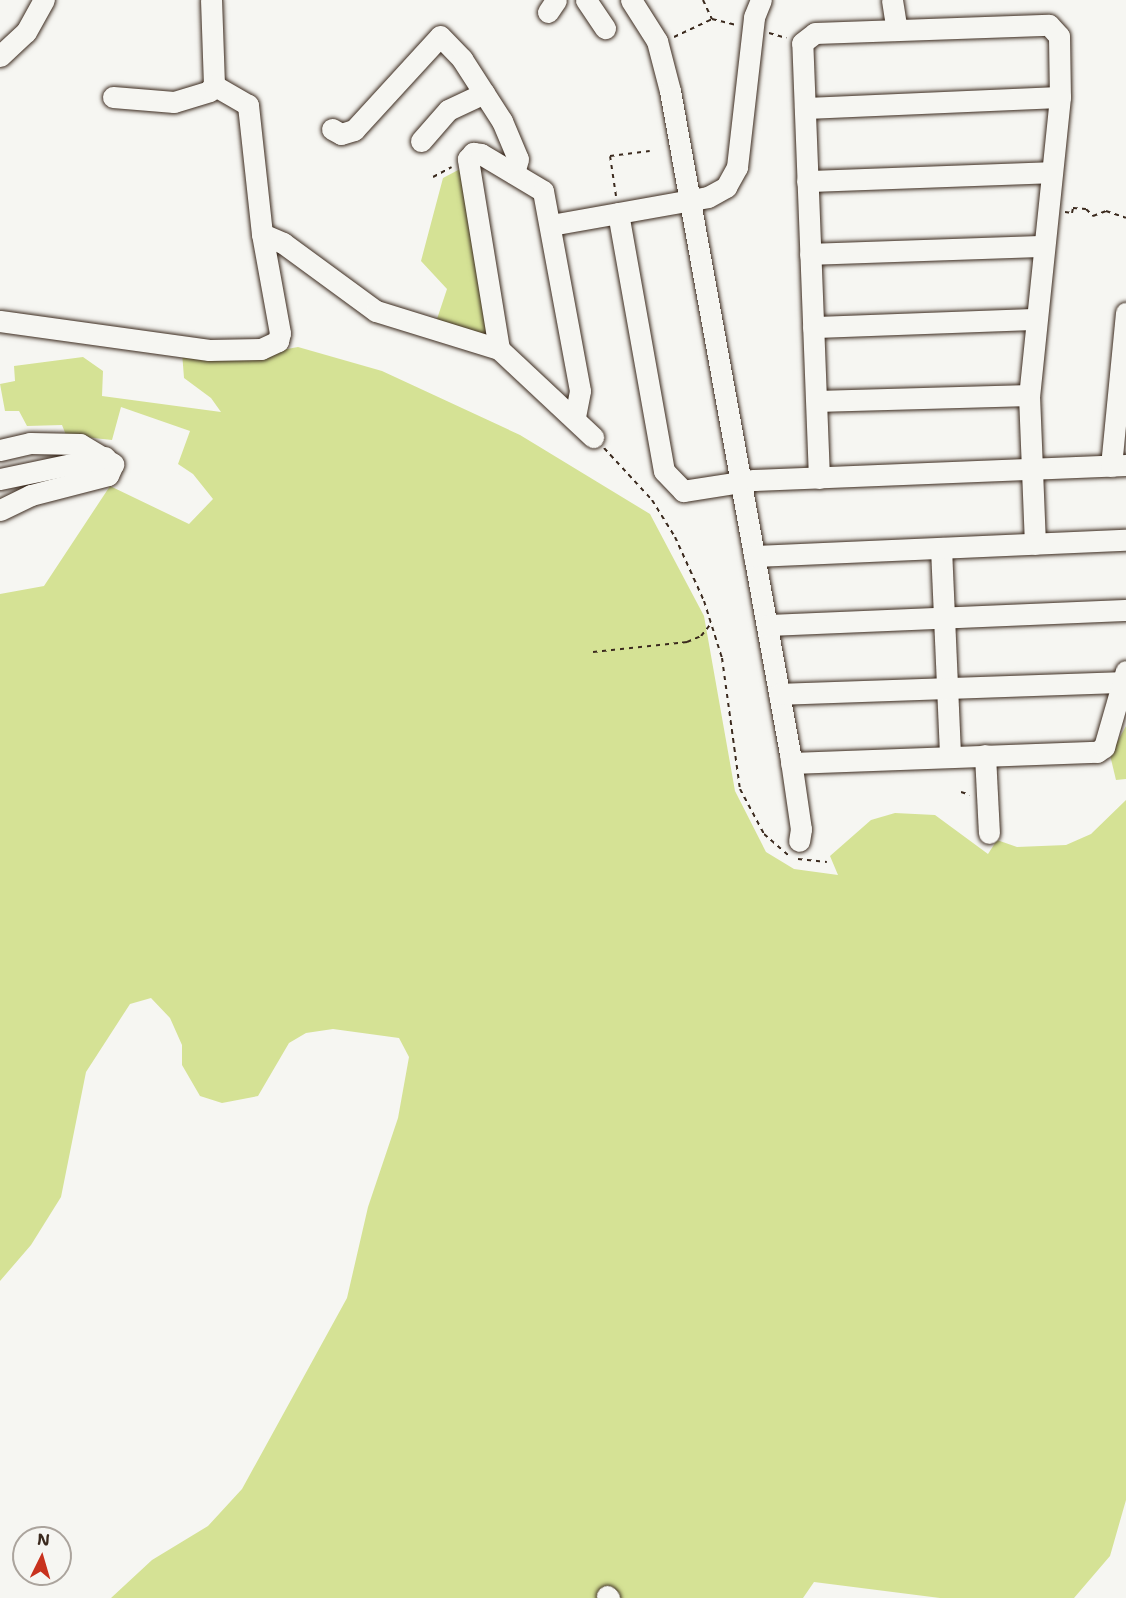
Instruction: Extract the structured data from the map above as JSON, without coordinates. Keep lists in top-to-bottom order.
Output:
{
  "north": "top"
}
